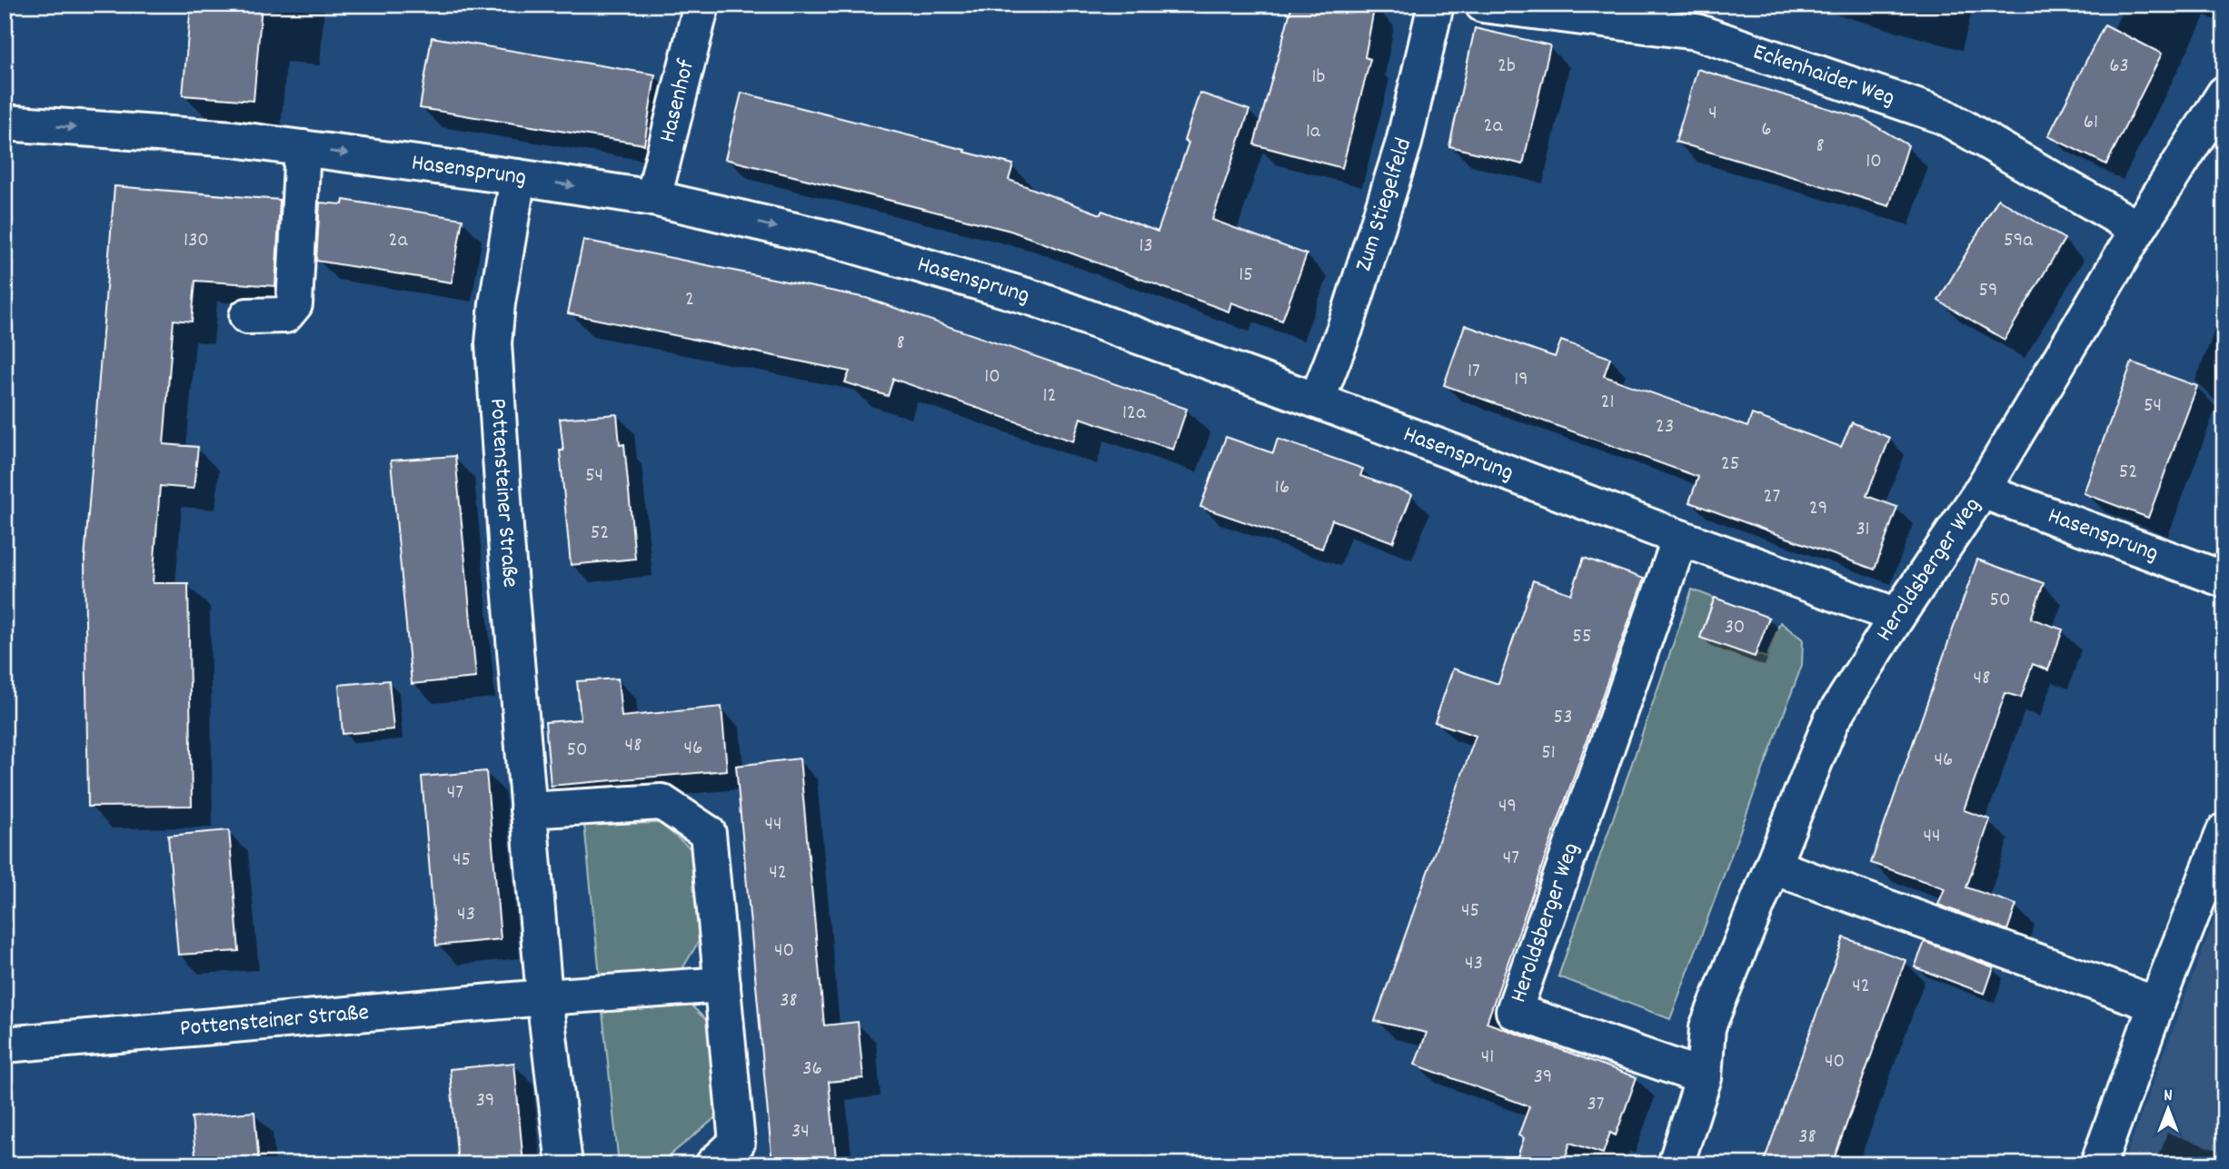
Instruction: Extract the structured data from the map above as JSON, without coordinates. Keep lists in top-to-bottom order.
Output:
{
  "streets": {
    "street": [
      "Eckenhaider Weg",
      "Hasenhof",
      "Hasensprung",
      "Zum Stiegelfeld",
      "Pottensteiner Straße",
      "Heroldsberger Weg"
    ]
  },
  "crossings": [
    ["Eckenhaider Weg", "Heroldsberger Weg"],
    ["Hasenhof", "Hasensprung"],
    ["Hasensprung", "Zum Stiegelfeld"],
    ["Hasensprung", "Pottensteiner Straße"],
    ["Hasensprung", "Heroldsberger Weg"]
  ],
  "one_way": ["Hasensprung"],
  "house_numbers": [
    "2b",
    "63",
    "1b",
    "4",
    "61",
    "2a",
    "6",
    "1a",
    "8",
    "10",
    "130",
    "2a",
    "59a",
    "13",
    "15",
    "59",
    "2",
    "8",
    "17",
    "10",
    "19",
    "12",
    "21",
    "54",
    "12a",
    "23",
    "25",
    "52",
    "54",
    "16",
    "27",
    "29",
    "31",
    "52",
    "50",
    "30",
    "55",
    "48",
    "53",
    "48",
    "46",
    "50",
    "51",
    "46",
    "47",
    "49",
    "44",
    "44",
    "47",
    "45",
    "42",
    "45",
    "43",
    "40",
    "43",
    "42",
    "38",
    "41",
    "40",
    "36",
    "39",
    "39",
    "37",
    "34",
    "38"
  ],
  "north": "top"
}
